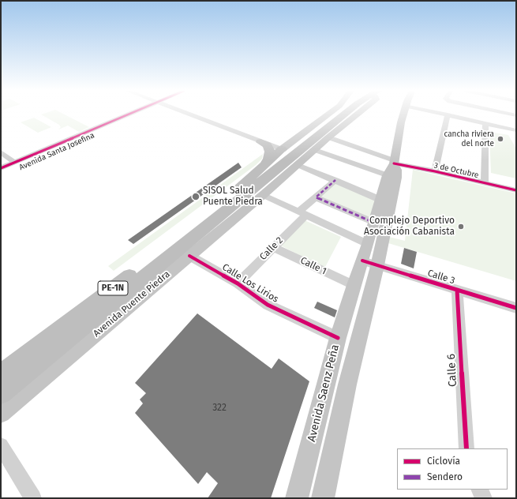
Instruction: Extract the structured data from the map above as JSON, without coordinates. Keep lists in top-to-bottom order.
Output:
{
  "streets": {
    "highway": ["PE-1N"],
    "main road": ["Avenida Puente Piedra", "Avenida Saenz Peña"],
    "street": [
      "Avenida Santa Josefina",
      "3 de Octubre",
      "Calle 2",
      "Calle 1",
      "Calle 3",
      "Calle Los Lirios",
      "Calle 6"
    ]
  },
  "crossings": [
    ["3 de Octubre", "Avenida Saenz Peña"],
    ["Calle 2", "Calle 1"],
    ["Calle 2", "Calle 3"],
    ["Calle 2", "Calle Los Lirios"],
    ["Calle 1", "Avenida Saenz Peña"],
    ["Calle 3", "Avenida Puente Piedra"],
    ["Calle 3", "Calle 6"],
    ["Calle 3", "Avenida Saenz Peña"],
    ["Calle Los Lirios", "Avenida Puente Piedra"],
    ["Calle Los Lirios", "Avenida Saenz Peña"]
  ],
  "places": ["cancha riviera del norte", "SISOL Salud Puente Piedra", "Complejo Deportivo Asociación Cabanista"],
  "house_numbers": ["322"],
  "legend": ["Ciclovía", "Sendero"]
}
